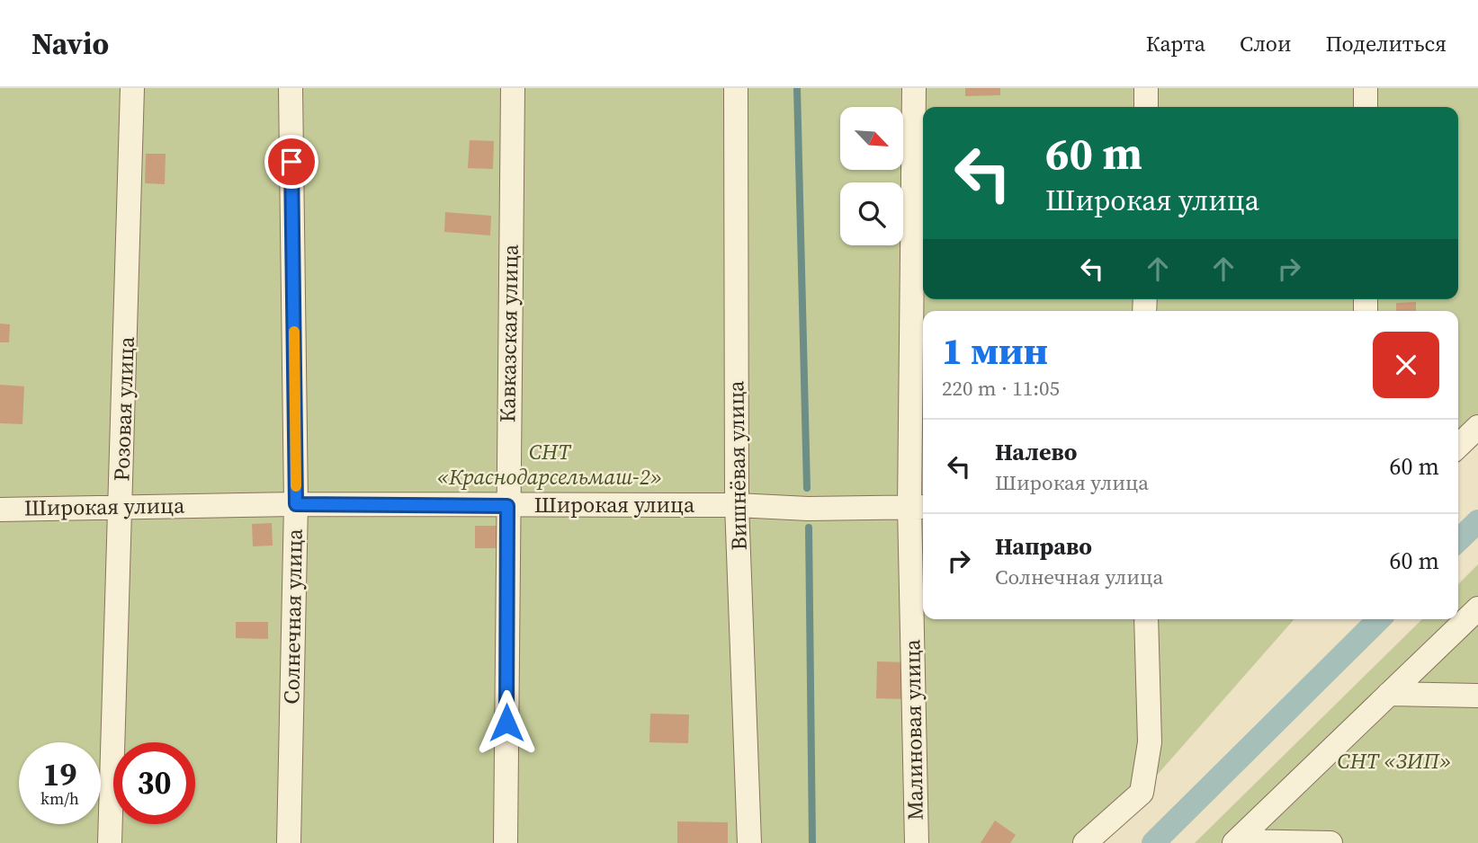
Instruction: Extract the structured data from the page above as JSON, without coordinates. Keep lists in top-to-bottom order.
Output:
{
  "streets": {
    "street": [
      "Кавказская улица",
      "Розовая улица",
      "Вишнёвая улица",
      "Широкая улица",
      "Солнечная улица",
      "Малиновая улица"
    ]
  },
  "crossings": [
    ["Кавказская улица", "Широкая улица"],
    ["Розовая улица", "Широкая улица"],
    ["Вишнёвая улица", "Широкая улица"],
    ["Широкая улица", "Солнечная улица"],
    ["Широкая улица", "Малиновая улица"]
  ],
  "parks": ["СНТ «Краснодарсельмаш-2»", "СНТ «ЗИП»"],
  "north": "bottom right",
  "page": {
    "header": "Navio",
    "nav": ["Карта", "Слои", "Поделиться"],
    "turn": ["60 m", "Широкая улица"],
    "heading": ["1 мин", "220 m · 11:05"],
    "list": [
      {
        "name": "Налево",
        "note": "Широкая улица",
        "value": "60 m"
      },
      {
        "name": "Направо",
        "note": "Солнечная улица",
        "value": "60 m"
      }
    ],
    "speed": "19 km/h",
    "limit": "30"
  }
}
